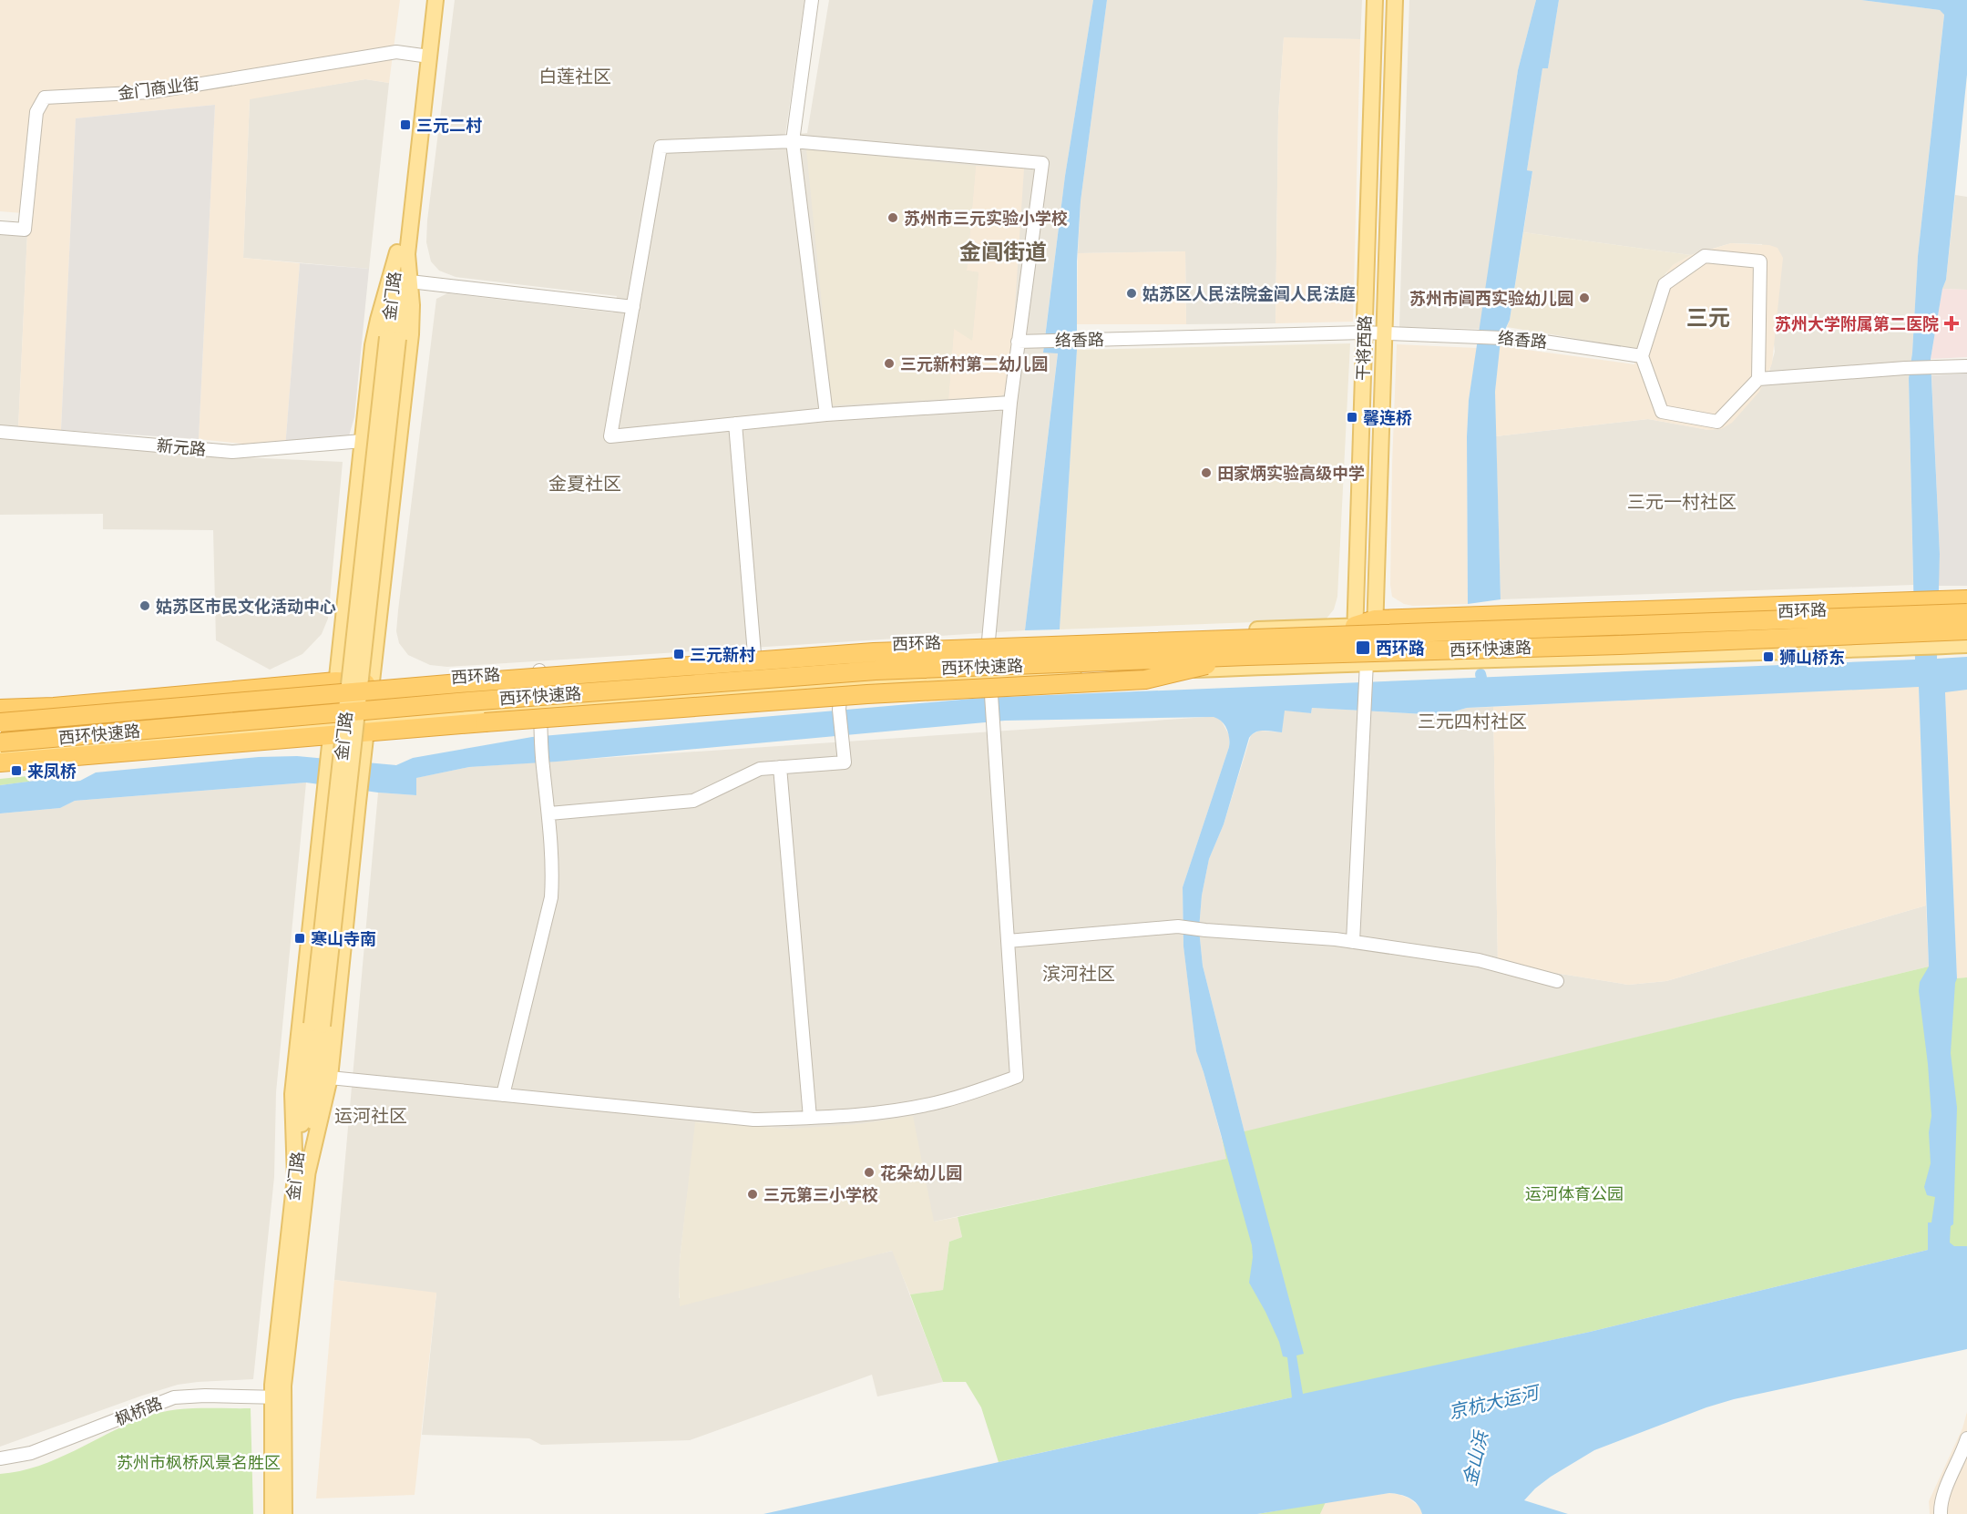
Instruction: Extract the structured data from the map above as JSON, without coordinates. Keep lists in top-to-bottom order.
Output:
{
  "streets": {
    "highway": ["西环快速路"],
    "main road": ["金门路", "干将西路", "西环路"],
    "street": [
      "金门商业街",
      "络香路",
      "新元路",
      "枫桥路"
    ]
  },
  "crossings": [
    ["金门商业街", "金门路"],
    ["金门路", "枫桥路"],
    ["络香路", "干将西路"],
    ["干将西路", "西环路"]
  ],
  "districts": [
    "白莲社区",
    "金阊街道",
    "三元",
    "金夏社区",
    "三元一村社区",
    "三元四村社区",
    "滨河社区",
    "运河社区"
  ],
  "water": ["京杭大运河", "金山浜"],
  "parks": ["运河体育公园", "苏州市枫桥风景名胜区"],
  "places": {
    "transit": [
      "三元二村",
      "馨连桥",
      "西环路",
      "三元新村",
      "狮山桥东",
      "来凤桥",
      "寒山寺南"
    ],
    "other": [
      "苏州市三元实验小学校",
      "姑苏区人民法院金阊人民法庭",
      "苏州市阊西实验幼儿园",
      "三元新村第二幼儿园",
      "田家炳实验高级中学",
      "姑苏区市民文化活动中心",
      "花朵幼儿园",
      "三元第三小学校"
    ],
    "health": ["苏州大学附属第二医院"]
  }
}
